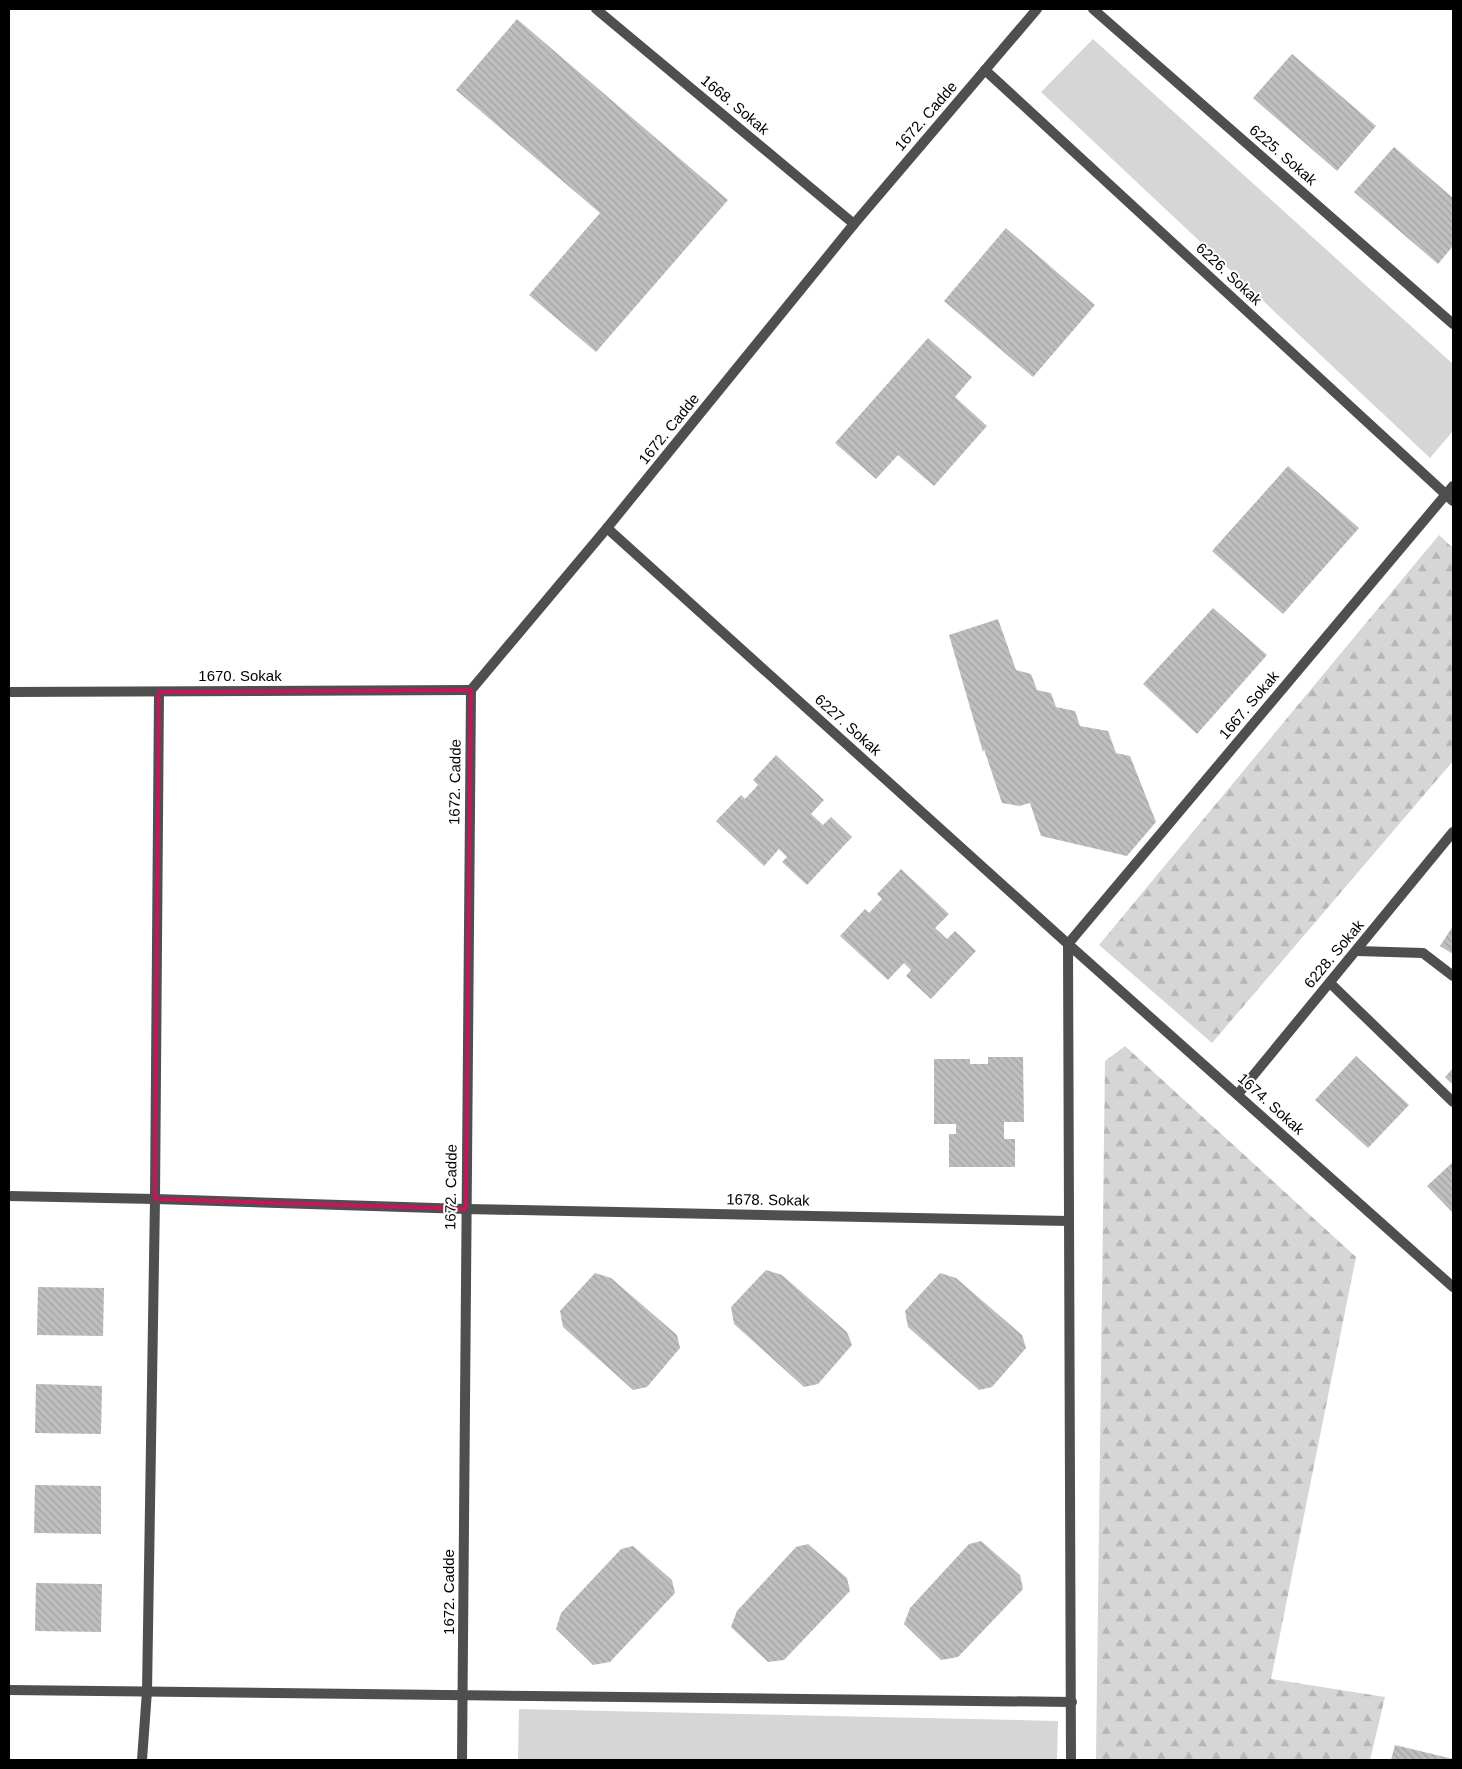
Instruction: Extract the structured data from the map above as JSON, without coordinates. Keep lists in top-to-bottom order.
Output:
{
  "streets": {
    "street": [
      "1668. Sokak",
      "1672. Cadde",
      "6225. Sokak",
      "6226. Sokak",
      "1670. Sokak",
      "1667. Sokak",
      "6227. Sokak",
      "6228. Sokak",
      "1674. Sokak",
      "1678. Sokak"
    ]
  },
  "crossings": [
    ["1668. Sokak", "1672. Cadde"],
    ["1672. Cadde", "6226. Sokak"],
    ["1672. Cadde", "1670. Sokak"],
    ["1672. Cadde", "6227. Sokak"],
    ["1672. Cadde", "1678. Sokak"],
    ["6226. Sokak", "1667. Sokak"],
    ["1667. Sokak", "6227. Sokak"],
    ["1667. Sokak", "1674. Sokak"],
    ["6227. Sokak", "1674. Sokak"],
    ["6228. Sokak", "1674. Sokak"]
  ]
}
